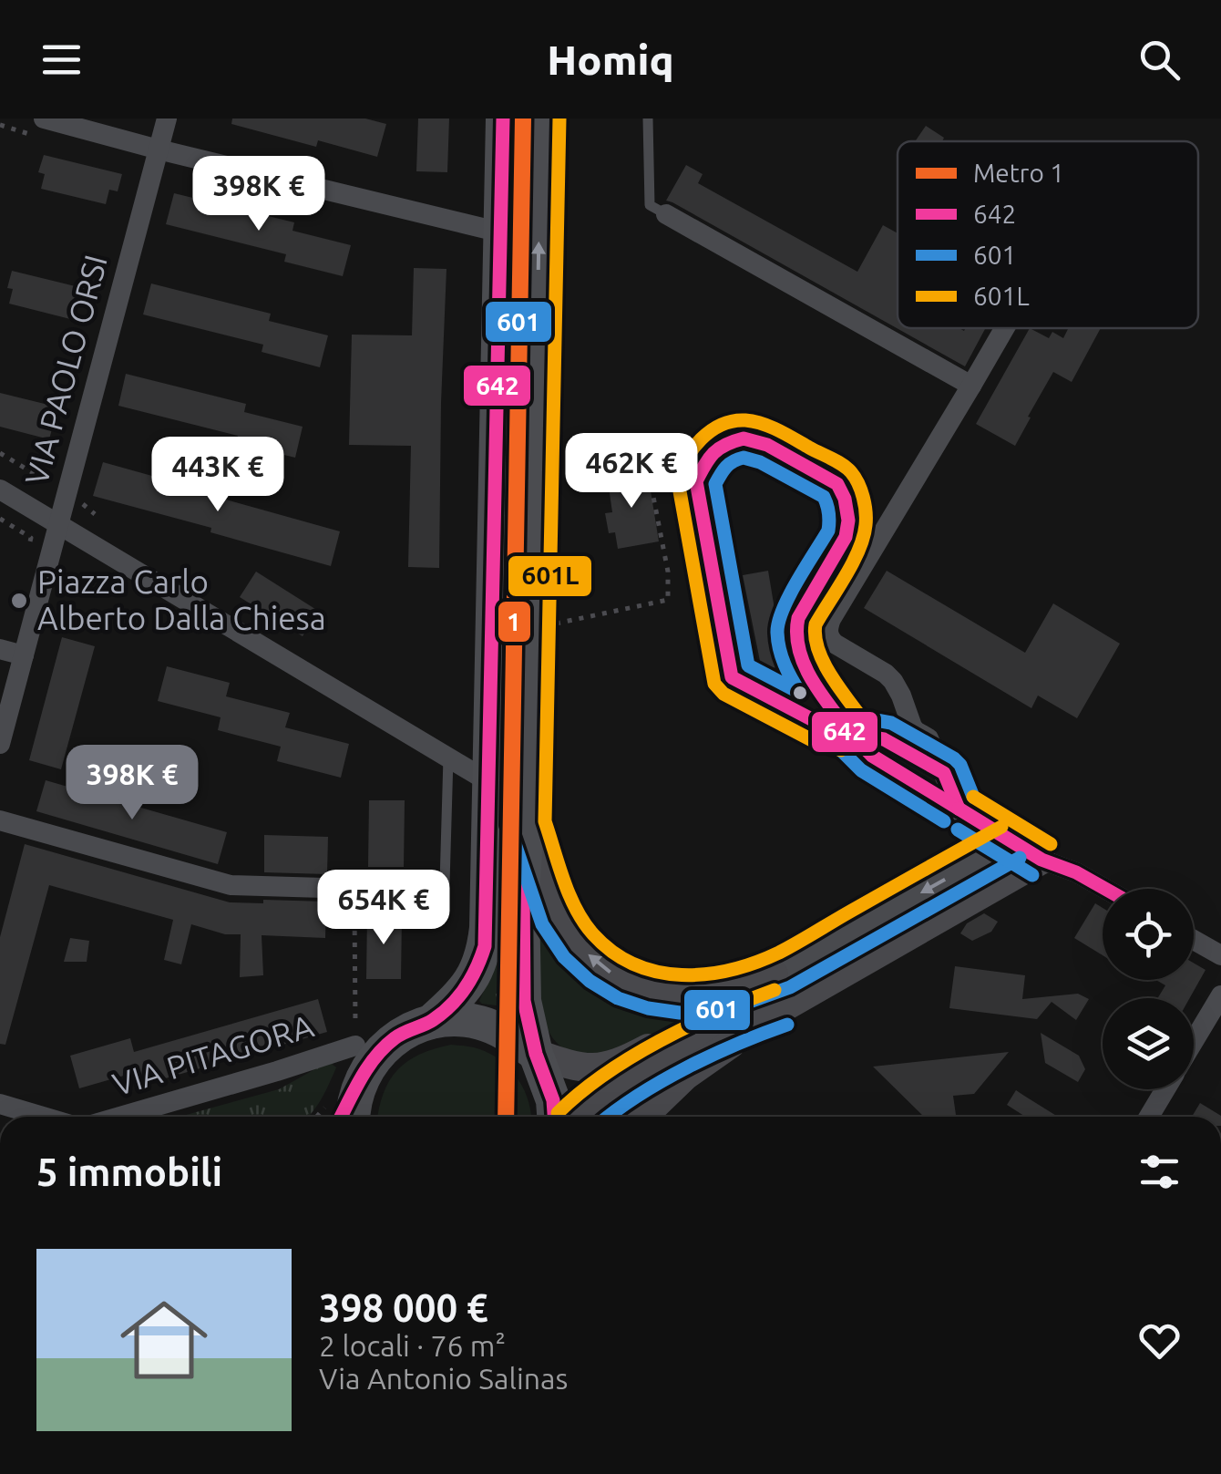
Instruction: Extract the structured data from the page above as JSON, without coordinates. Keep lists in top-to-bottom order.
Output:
{
  "streets": {
    "street": ["VIA PAOLO ORSI", "VIA PITAGORA"]
  },
  "places": ["Piazza Carlo Alberto Dalla Chiesa"],
  "lines": [
    "metro line 1",
    "transit line 642",
    "transit line 601",
    "transit line 601L"
  ],
  "legend": [
    "Metro 1",
    "642",
    "601",
    "601L"
  ],
  "page": {
    "header": "Homiq",
    "price": [
      "398K €",
      "462K €",
      "443K €",
      "398K €",
      "654K €"
    ],
    "heading": "5 immobili",
    "list": [
      {
        "name": "398 000 €",
        "note": "2 locali · 76 m² · Via Antonio Salinas"
      }
    ]
  }
}
